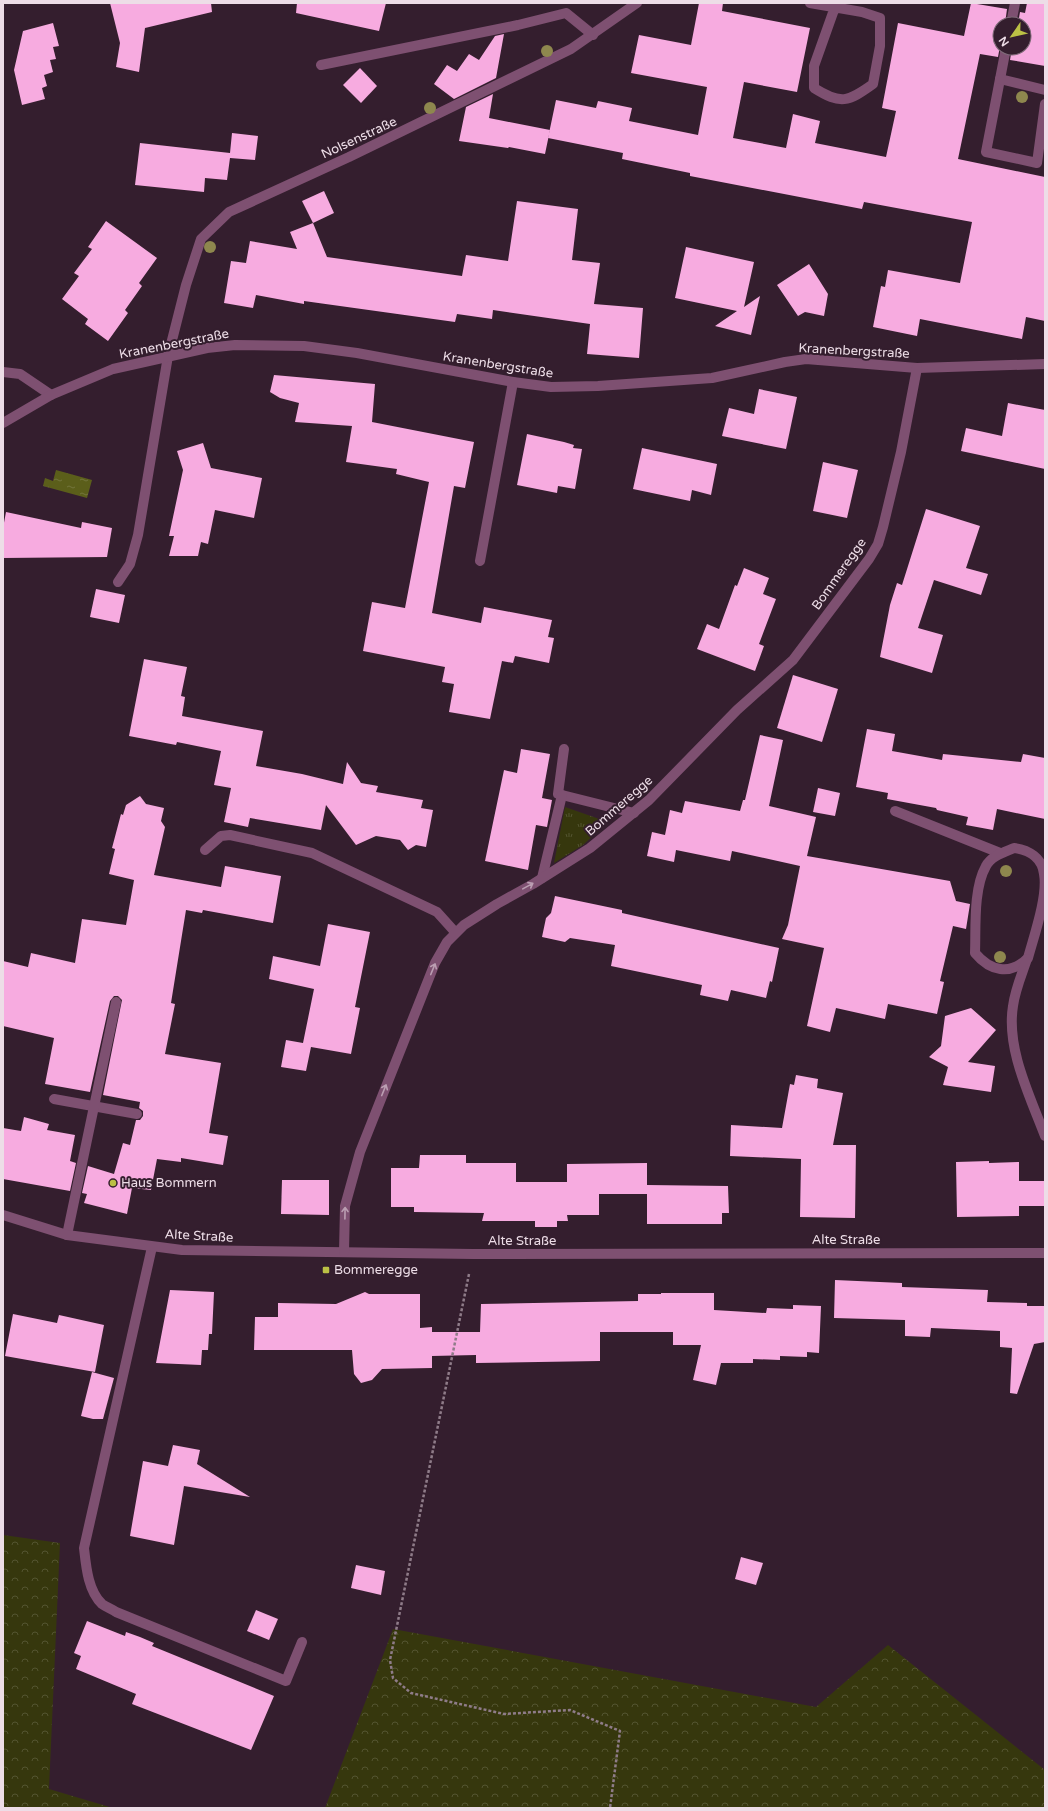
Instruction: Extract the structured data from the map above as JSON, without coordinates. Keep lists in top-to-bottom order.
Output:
{
  "streets": {
    "street": [
      "Nolsenstraße",
      "Kranenbergstraße",
      "Bommeregge",
      "Alte Straße"
    ]
  },
  "crossings": [
    ["Nolsenstraße", "Kranenbergstraße"],
    ["Kranenbergstraße", "Bommeregge"],
    ["Bommeregge", "Alte Straße"]
  ],
  "one_way": ["Bommeregge"],
  "places": {
    "other": ["Haus Bommern"],
    "transit": ["Bommeregge"]
  },
  "north": "bottom left"
}
